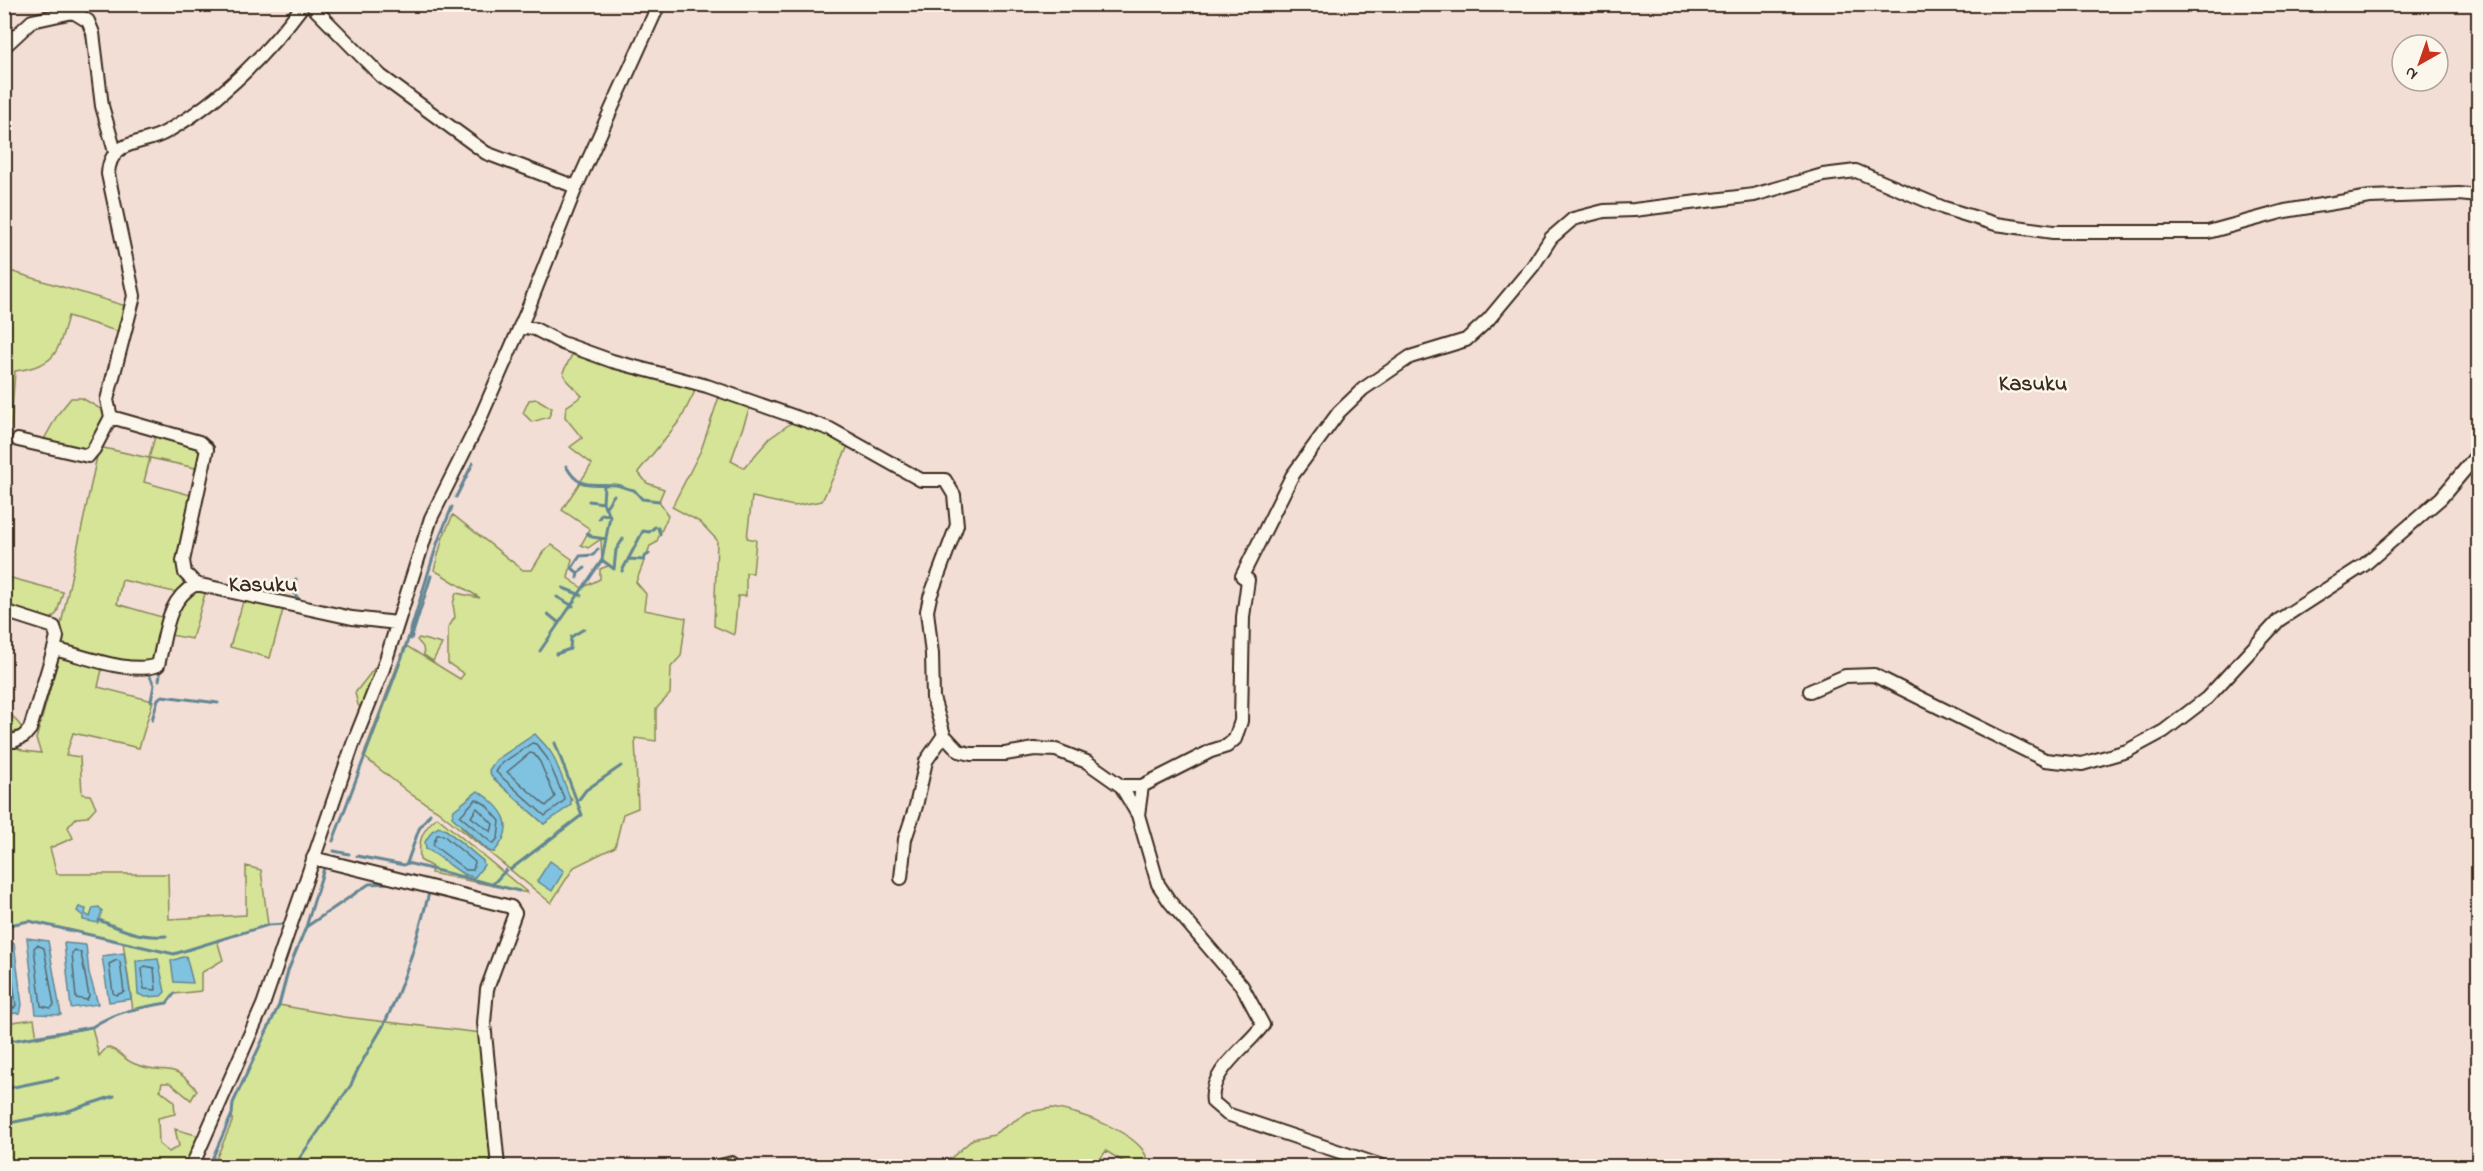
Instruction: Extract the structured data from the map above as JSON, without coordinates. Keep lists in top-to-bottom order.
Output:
{
  "districts": ["Kasuku", "Kasuku"],
  "north": "bottom left"
}
